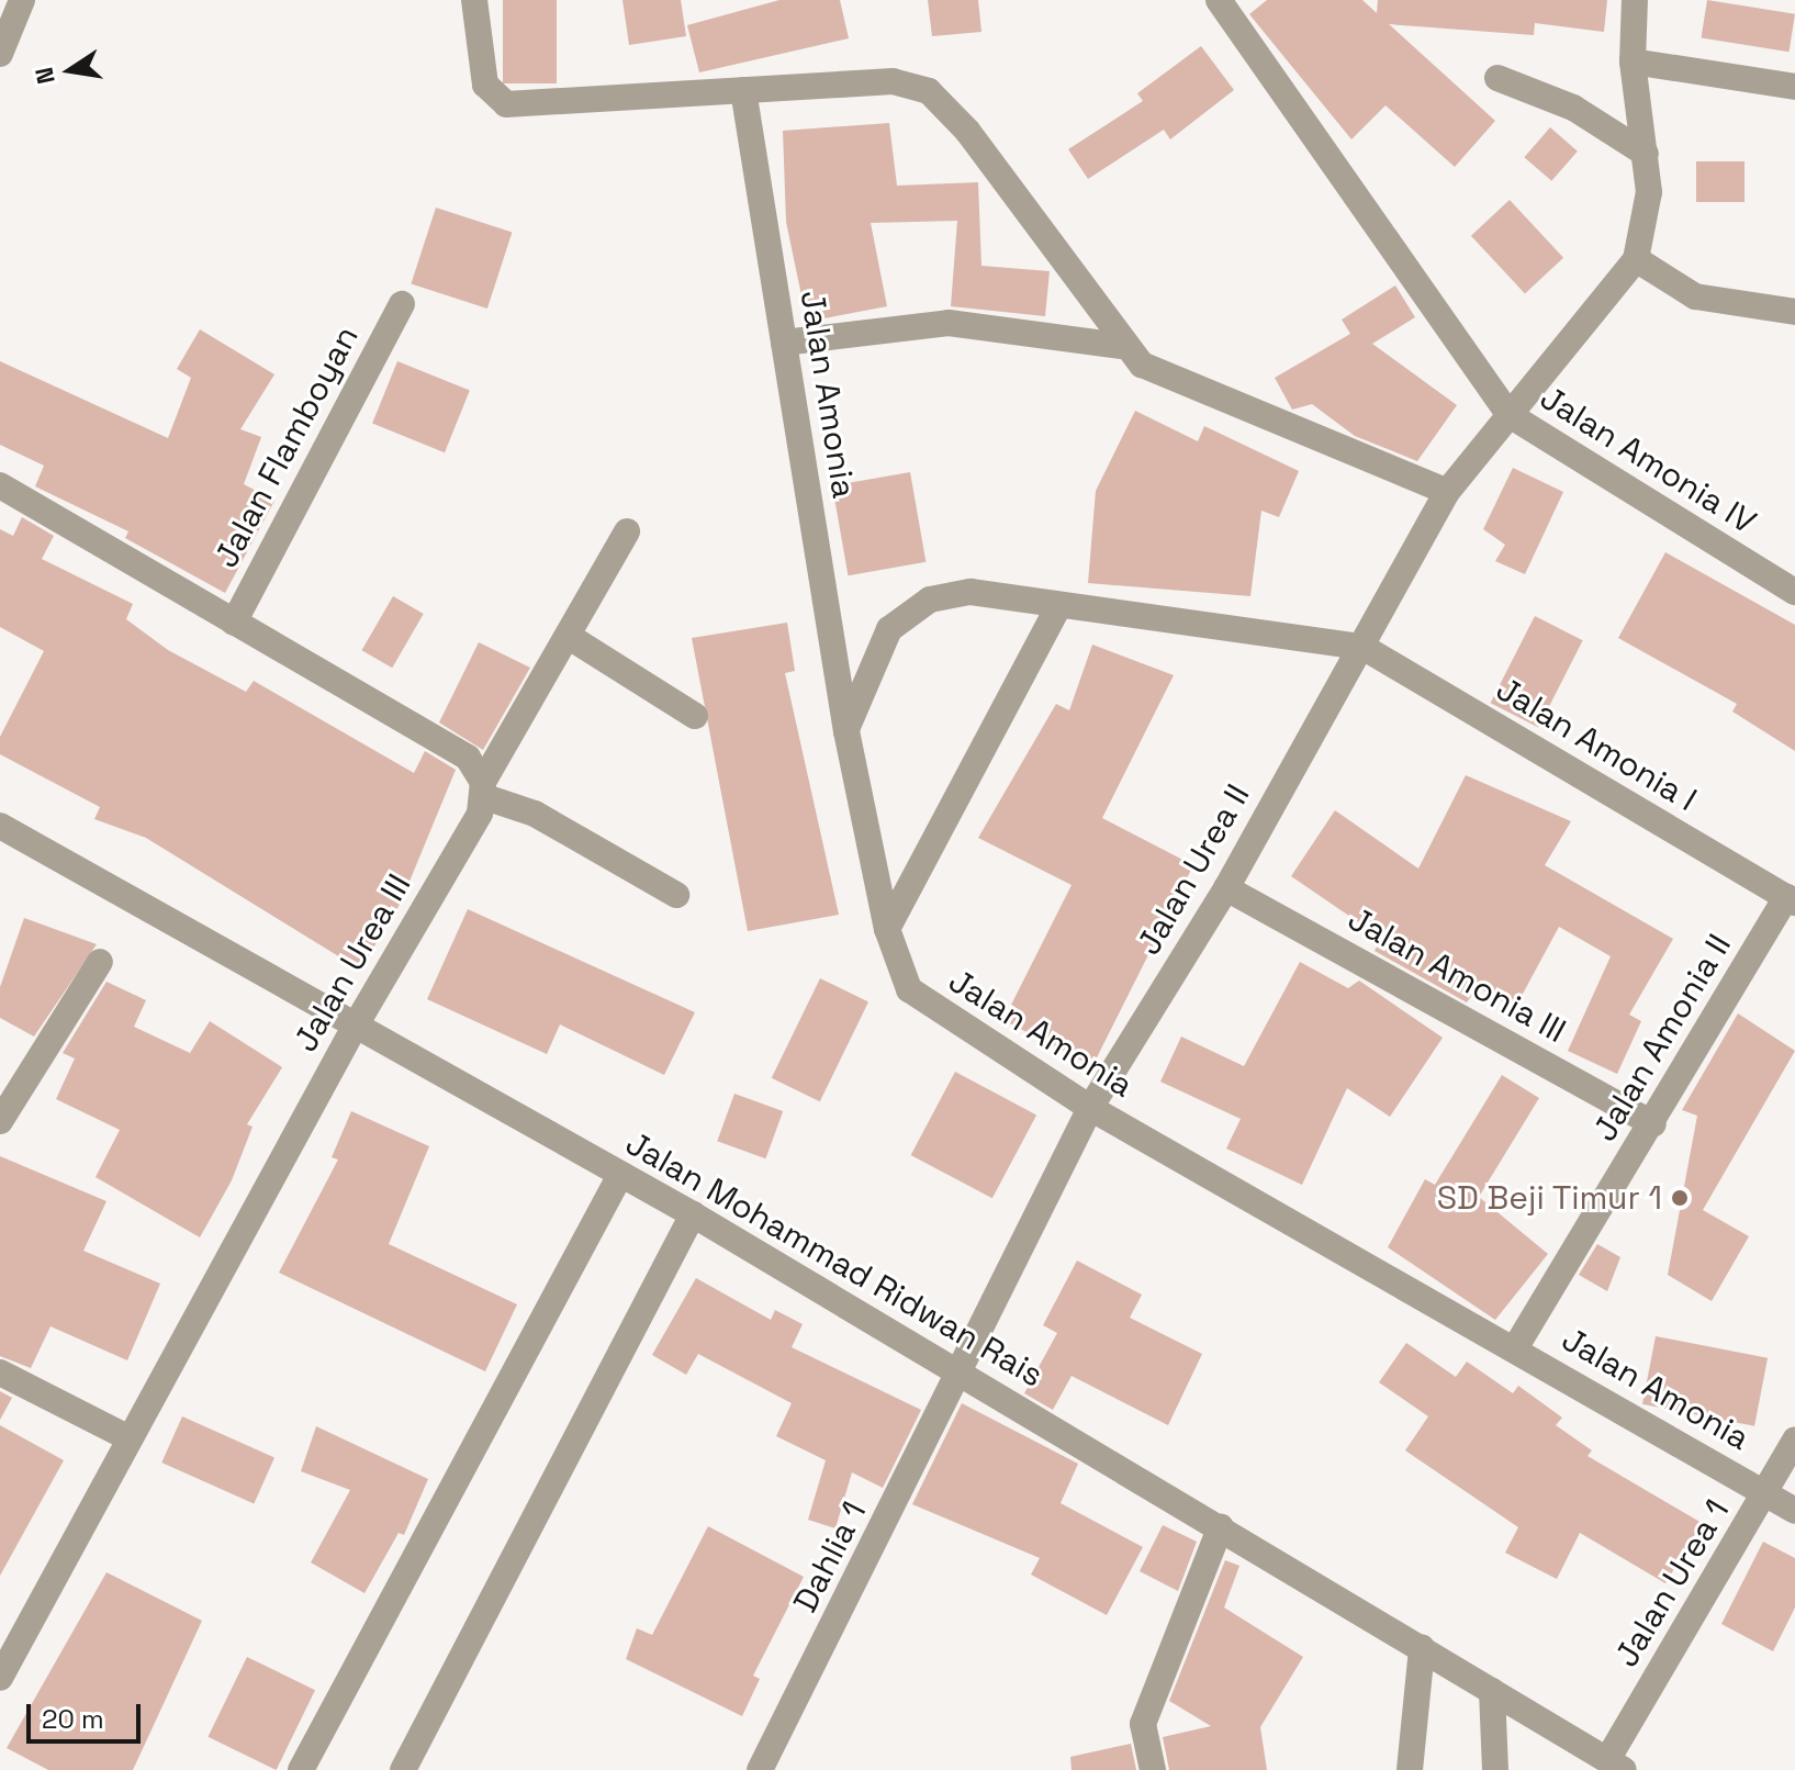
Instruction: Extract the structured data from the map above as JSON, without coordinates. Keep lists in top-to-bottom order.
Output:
{
  "streets": {
    "street": [
      "Jalan Amonia",
      "Jalan Flamboyan",
      "Jalan Amonia IV",
      "Jalan Amonia I",
      "Jalan Urea II",
      "Jalan Urea III",
      "Jalan Amonia III",
      "Jalan Amonia II",
      "Jalan Mohammad Ridwan Rais",
      "Dahlia 1",
      "Jalan Urea 1"
    ]
  },
  "crossings": [
    ["Jalan Amonia", "Jalan Urea II"],
    ["Jalan Amonia", "Jalan Amonia II"],
    ["Jalan Amonia", "Jalan Urea 1"],
    ["Jalan Amonia IV", "Jalan Urea II"],
    ["Jalan Amonia I", "Jalan Urea II"],
    ["Jalan Amonia I", "Jalan Amonia II"],
    ["Jalan Urea II", "Jalan Amonia III"],
    ["Jalan Urea II", "Jalan Mohammad Ridwan Rais"],
    ["Jalan Urea II", "Dahlia 1"],
    ["Jalan Urea III", "Jalan Mohammad Ridwan Rais"],
    ["Jalan Amonia III", "Jalan Amonia II"],
    ["Jalan Mohammad Ridwan Rais", "Dahlia 1"],
    ["Jalan Mohammad Ridwan Rais", "Jalan Urea 1"]
  ],
  "places": ["SD Beji Timur 1"],
  "scale_bar": "20 m",
  "north": "left"
}
